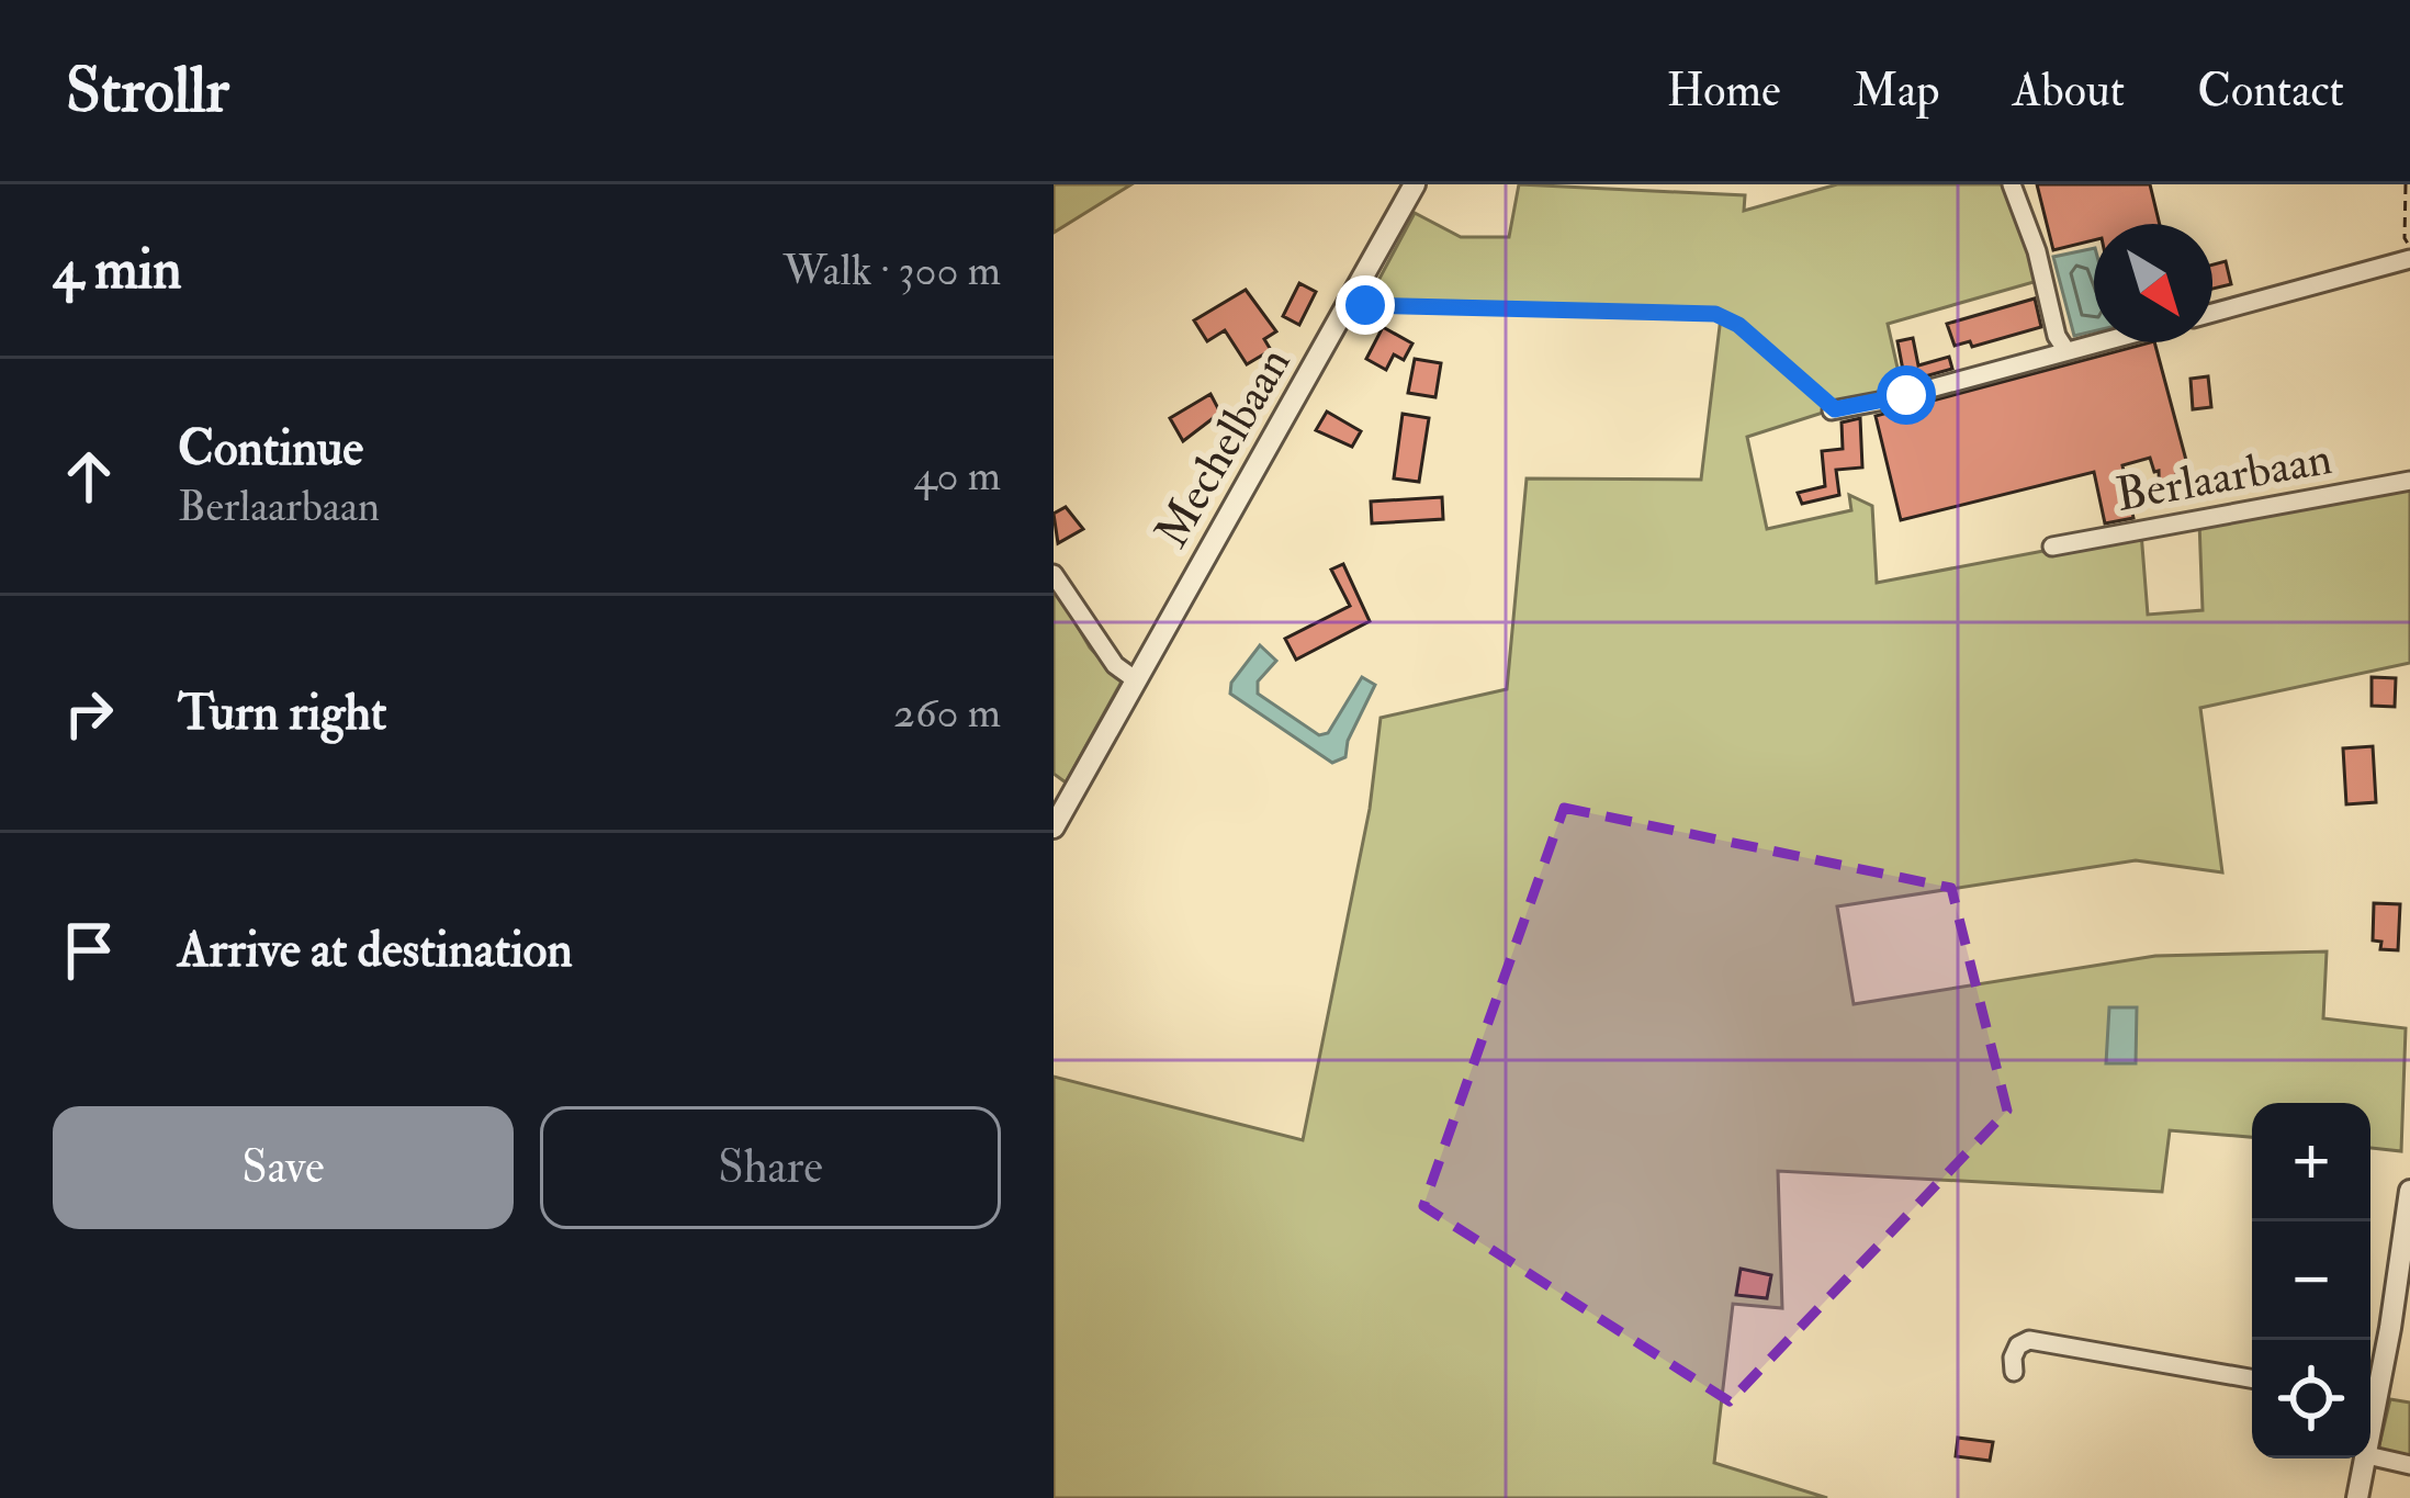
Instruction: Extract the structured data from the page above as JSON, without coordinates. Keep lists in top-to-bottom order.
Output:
{
  "streets": {
    "street": ["Mechelbaan", "Berlaarbaan"]
  },
  "north": "bottom right",
  "page": {
    "header": "Strollr",
    "nav": [
      "Home",
      "Map",
      "About",
      "Contact"
    ],
    "heading": ["4 min", "Walk · 300 m"],
    "list": [
      ["Continue", "Berlaarbaan", "40 m"],
      ["Turn right", "260 m"],
      "Arrive at destination"
    ],
    "buttons": ["Save", "Share"],
    "map_buttons": ["+", "−"]
  }
}
